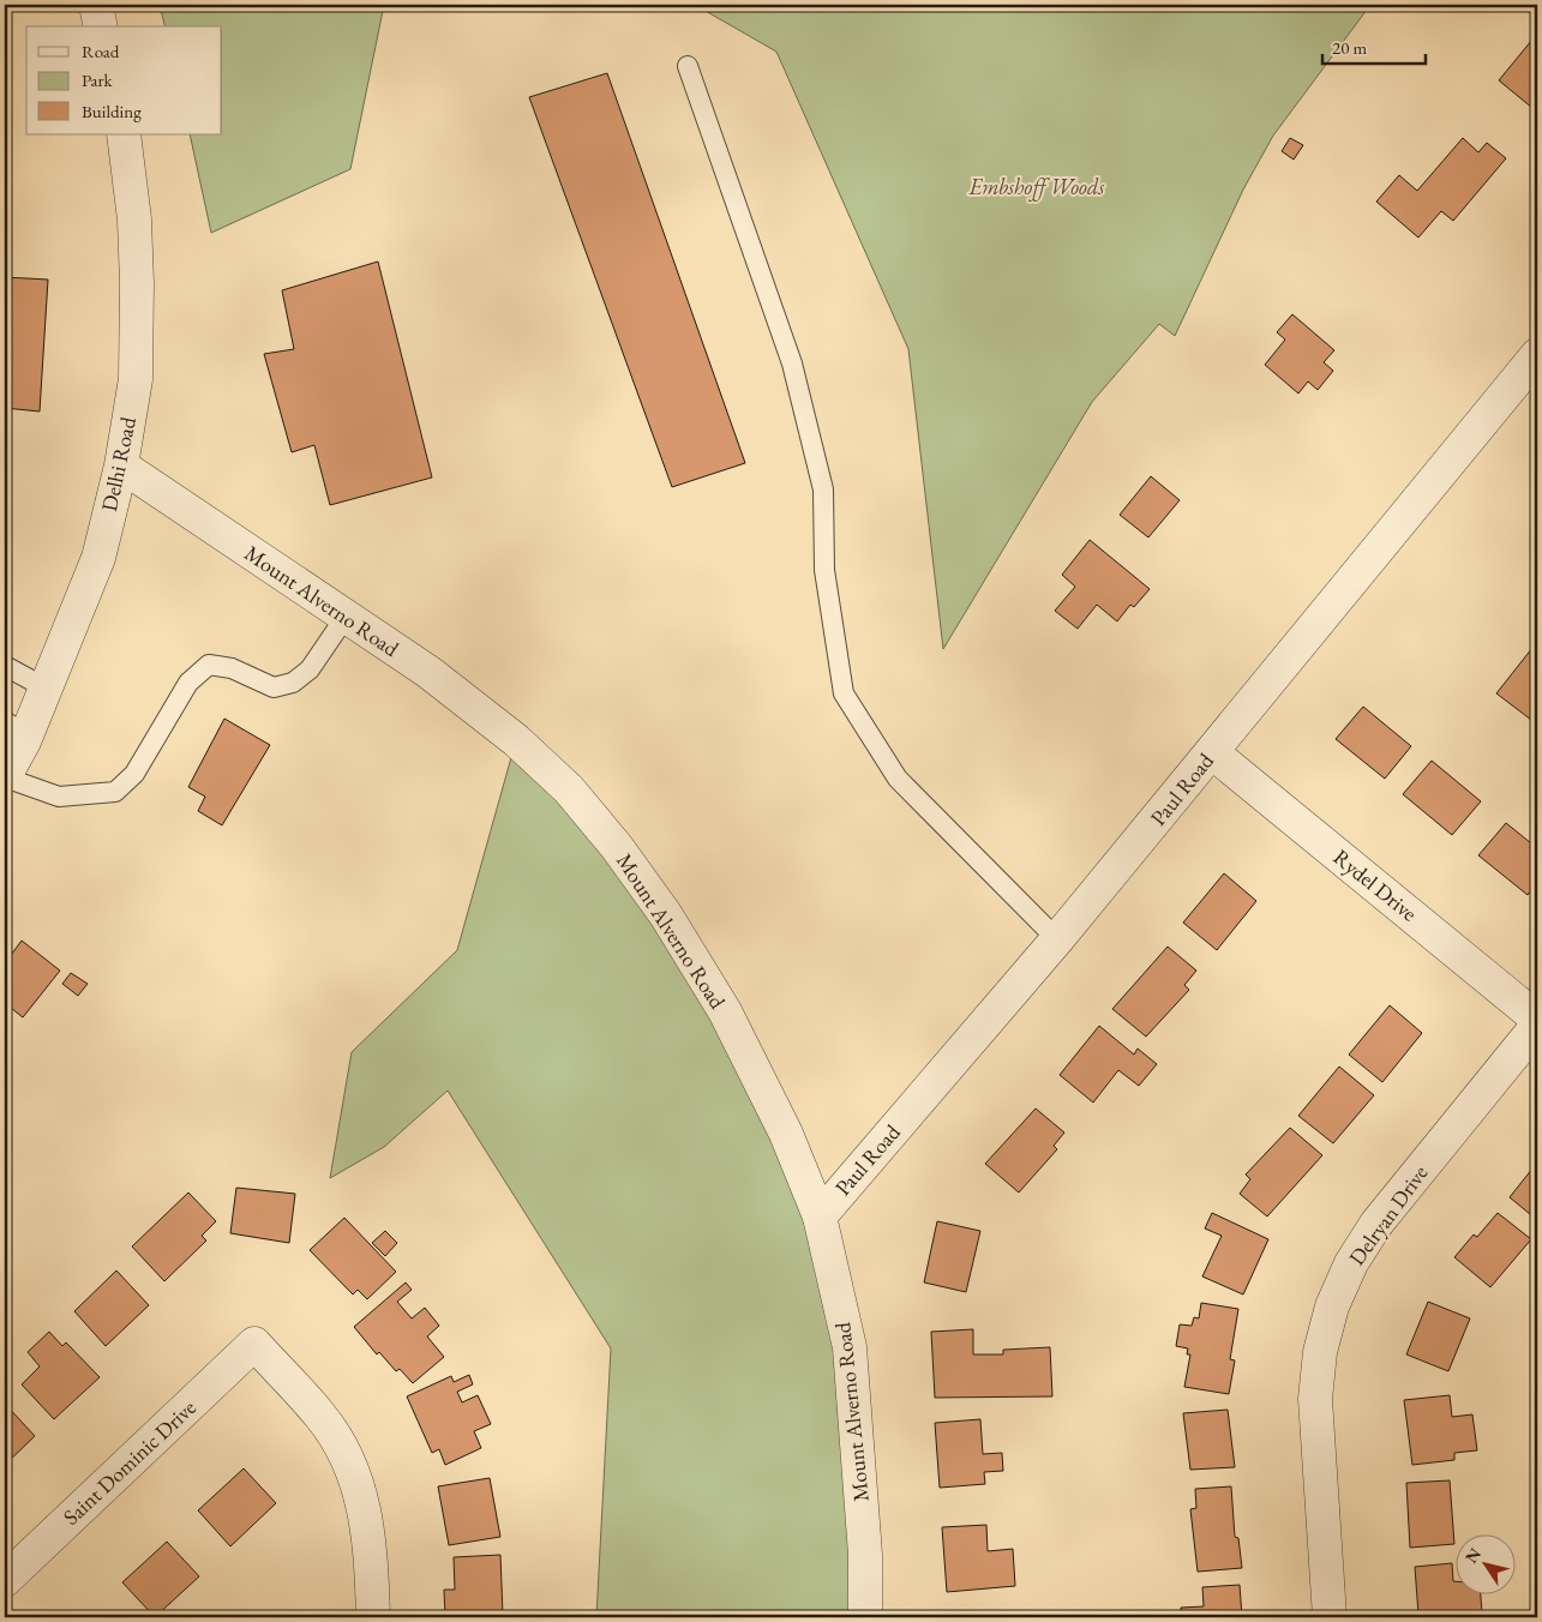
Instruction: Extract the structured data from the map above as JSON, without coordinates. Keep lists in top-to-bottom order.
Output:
{
  "streets": {
    "street": [
      "Delhi Road",
      "Mount Alverno Road",
      "Paul Road",
      "Rydel Drive",
      "Delryan Drive",
      "Saint Dominic Drive"
    ]
  },
  "crossings": [
    ["Delhi Road", "Mount Alverno Road"],
    ["Mount Alverno Road", "Paul Road"],
    ["Paul Road", "Rydel Drive"]
  ],
  "parks": ["Embshoff Woods"],
  "legend": ["Road", "Park", "Building"],
  "scale_bar": "20 m",
  "north": "top left"
}
